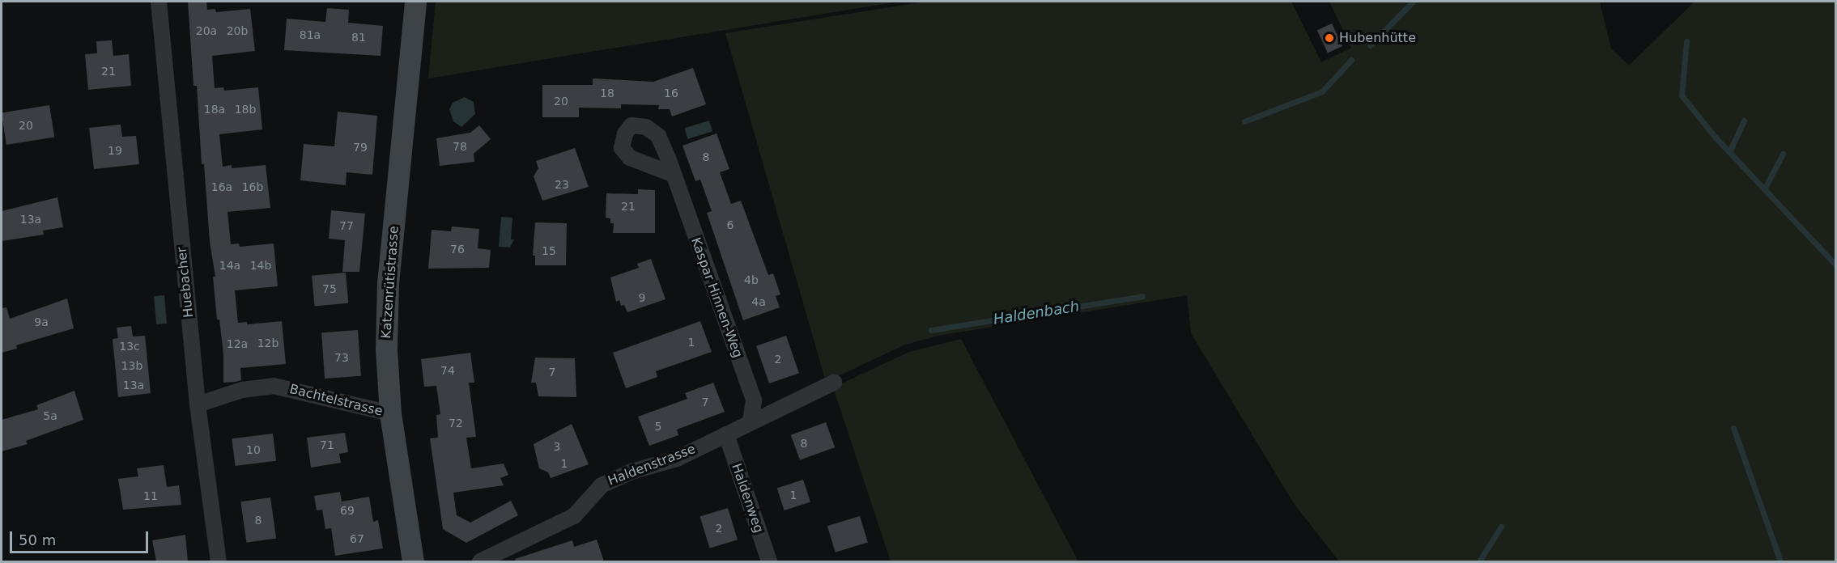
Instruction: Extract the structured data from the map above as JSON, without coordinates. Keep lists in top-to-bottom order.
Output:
{
  "streets": {
    "street": [
      "Huebacher",
      "Katzenrütistrasse",
      "Kaspar Hinnen-Weg",
      "Bachtelstrasse",
      "Haldenstrasse",
      "Haldenweg"
    ]
  },
  "crossings": [
    ["Huebacher", "Bachtelstrasse"],
    ["Katzenrütistrasse", "Bachtelstrasse"],
    ["Kaspar Hinnen-Weg", "Haldenstrasse"],
    ["Haldenstrasse", "Haldenweg"]
  ],
  "water": ["Haldenbach"],
  "places": ["Hubenhütte"],
  "house_numbers": [
    "20a",
    "20b",
    "81a",
    "81",
    "21",
    "18",
    "16",
    "20",
    "18a",
    "18b",
    "20",
    "78",
    "79",
    "19",
    "8",
    "23",
    "16a",
    "16b",
    "21",
    "13a",
    "6",
    "77",
    "76",
    "15",
    "14a",
    "14b",
    "4b",
    "75",
    "9",
    "4a",
    "9a",
    "1",
    "12b",
    "12a",
    "13c",
    "73",
    "2",
    "13b",
    "74",
    "7",
    "13a",
    "7",
    "5a",
    "72",
    "5",
    "8",
    "71",
    "3",
    "10",
    "1",
    "1",
    "11",
    "69",
    "8",
    "2",
    "67"
  ],
  "scale_bar": "50 m"
}
